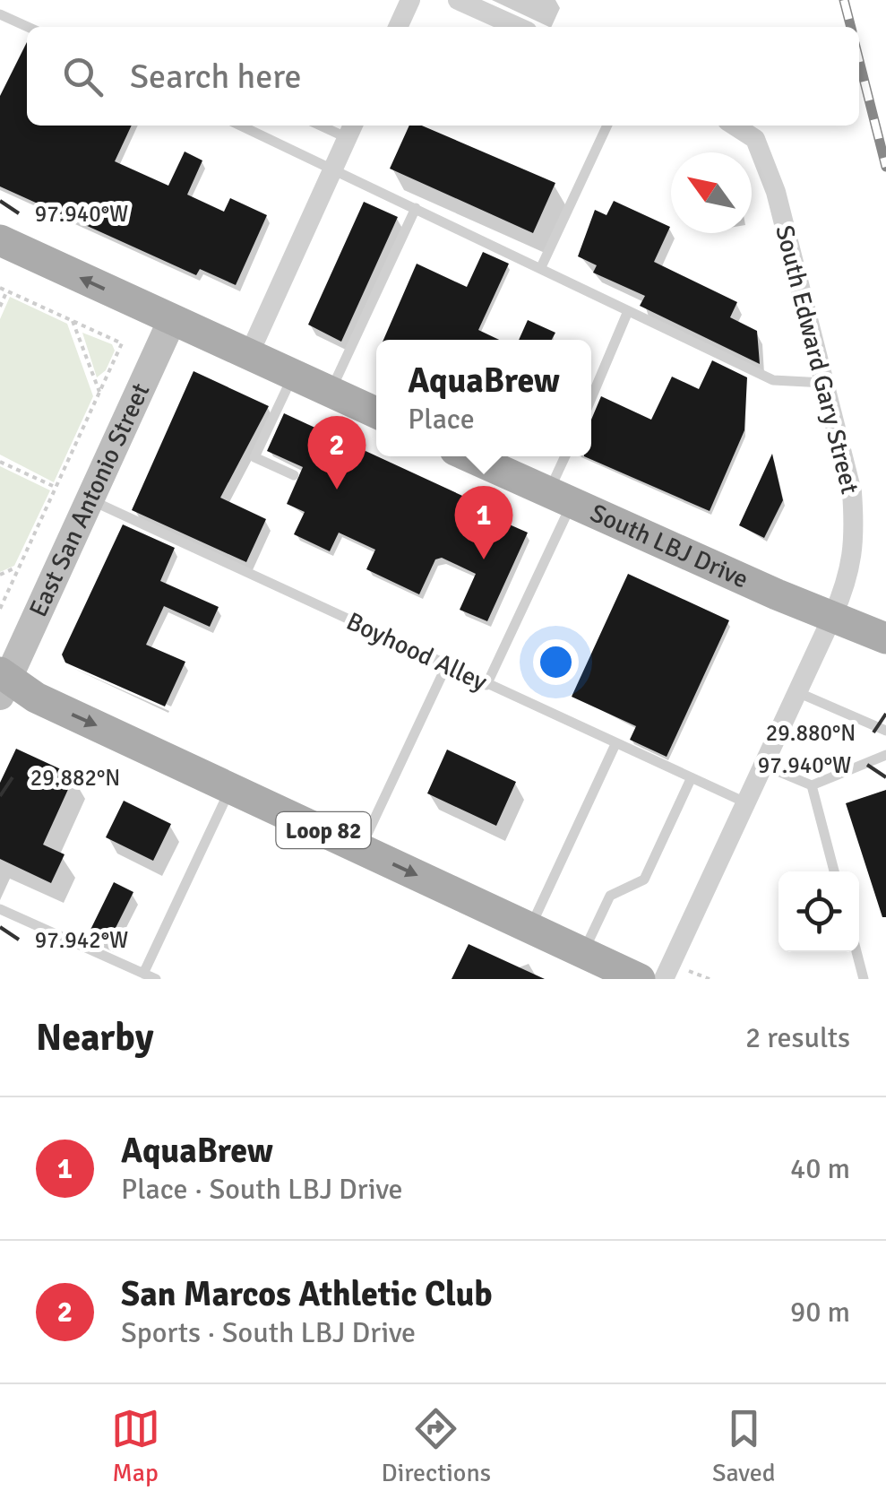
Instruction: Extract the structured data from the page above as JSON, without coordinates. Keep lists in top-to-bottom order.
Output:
{
  "streets": {
    "main road": ["South LBJ Drive", "Loop 82"],
    "street": ["South Edward Gary Street", "East San Antonio Street"],
    "lane": ["Boyhood Alley"]
  },
  "crossings": [
    ["South Edward Gary Street", "South LBJ Drive"],
    ["South Edward Gary Street", "Boyhood Alley"],
    ["East San Antonio Street", "Boyhood Alley"],
    ["East San Antonio Street", "Loop 82"]
  ],
  "north": "top left",
  "page": {
    "search": "Search here",
    "popup": ["AquaBrew", "Place"],
    "pins": ["2", "1"],
    "heading": ["Nearby", "2 results"],
    "list": [
      {
        "mark": "1",
        "name": "AquaBrew",
        "note": "Place · South LBJ Drive",
        "value": "40 m"
      },
      {
        "mark": "2",
        "name": "San Marcos Athletic Club",
        "note": "Sports · South LBJ Drive",
        "value": "90 m"
      }
    ],
    "nav": ["Map", "Directions", "Saved"]
  },
  "coordinates": [
    "97.940°W",
    "29.880°N",
    "29.882°N",
    "97.942°W"
  ]
}
